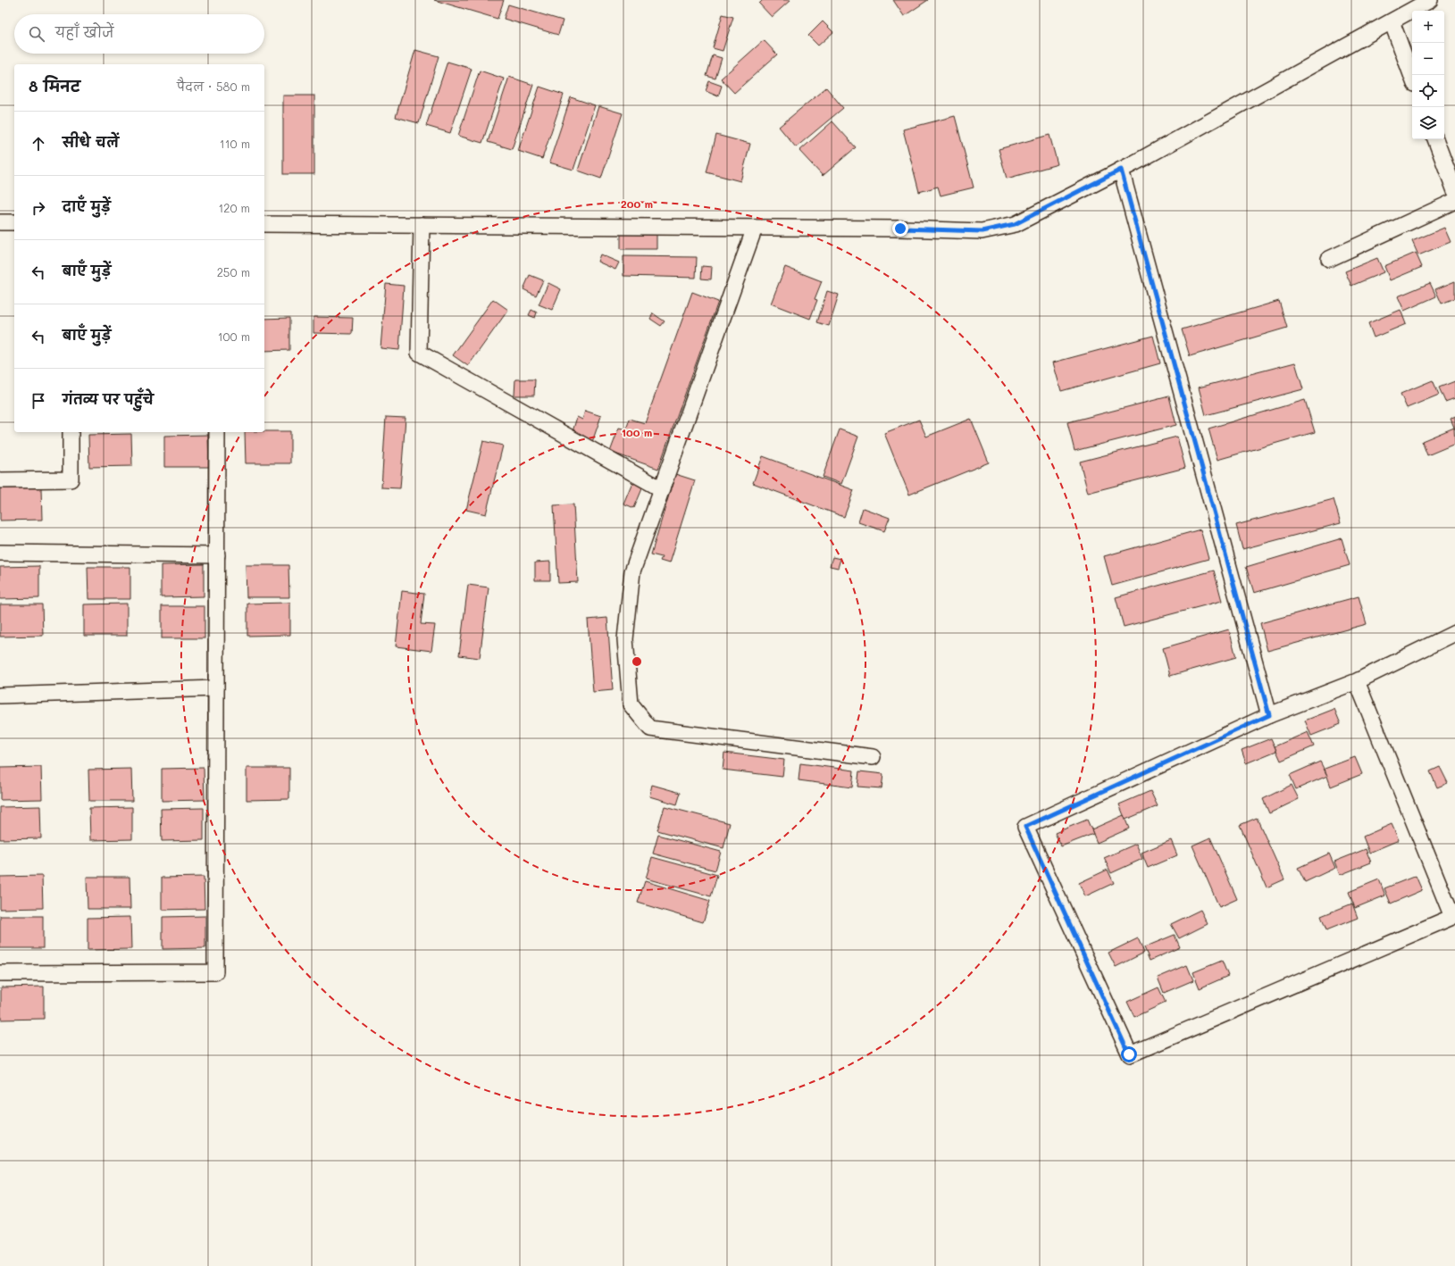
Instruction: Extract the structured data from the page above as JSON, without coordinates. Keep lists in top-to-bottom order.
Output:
{
  "page": {
    "map_buttons": ["+", "−"],
    "search": "यहाँ खोजें",
    "heading": ["8 मिनट", "पैदल · 580 m"],
    "list": [
      ["सीधे चलें", "110 m"],
      ["दाएँ मुड़ें", "120 m"],
      ["बाएँ मुड़ें", "250 m"],
      ["बाएँ मुड़ें", "100 m"],
      "गंतव्य पर पहुँचे"
    ]
  },
  "rings": ["200 m", "100 m"]
}
